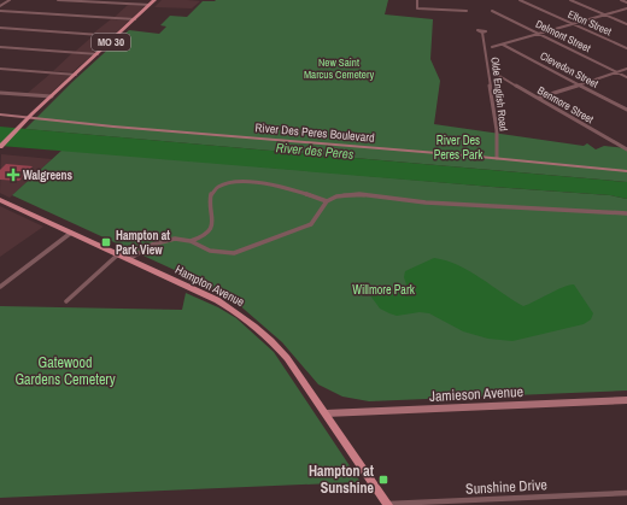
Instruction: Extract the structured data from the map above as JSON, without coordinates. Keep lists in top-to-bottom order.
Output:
{
  "streets": {
    "main road": [
      "MO 30",
      "River Des Peres Boulevard",
      "Hampton Avenue",
      "Jamieson Avenue"
    ],
    "street": [
      "Elton Street",
      "Delmont Street",
      "Clevedon Street",
      "Olde English Road",
      "Benmore Street",
      "Sunshine Drive"
    ]
  },
  "crossings": [
    ["MO 30", "River Des Peres Boulevard"],
    ["Olde English Road", "River Des Peres Boulevard"],
    ["Hampton Avenue", "Jamieson Avenue"],
    ["Hampton Avenue", "Sunshine Drive"]
  ],
  "water": ["River des Peres"],
  "parks": [
    "New Saint Marcus Cemetery",
    "River Des Peres Park",
    "Willmore Park",
    "Gatewood Gardens Cemetery"
  ],
  "places": {
    "health": ["Walgreens"],
    "transit": ["Hampton at Park View", "Hampton at Sunshine"]
  }
}
